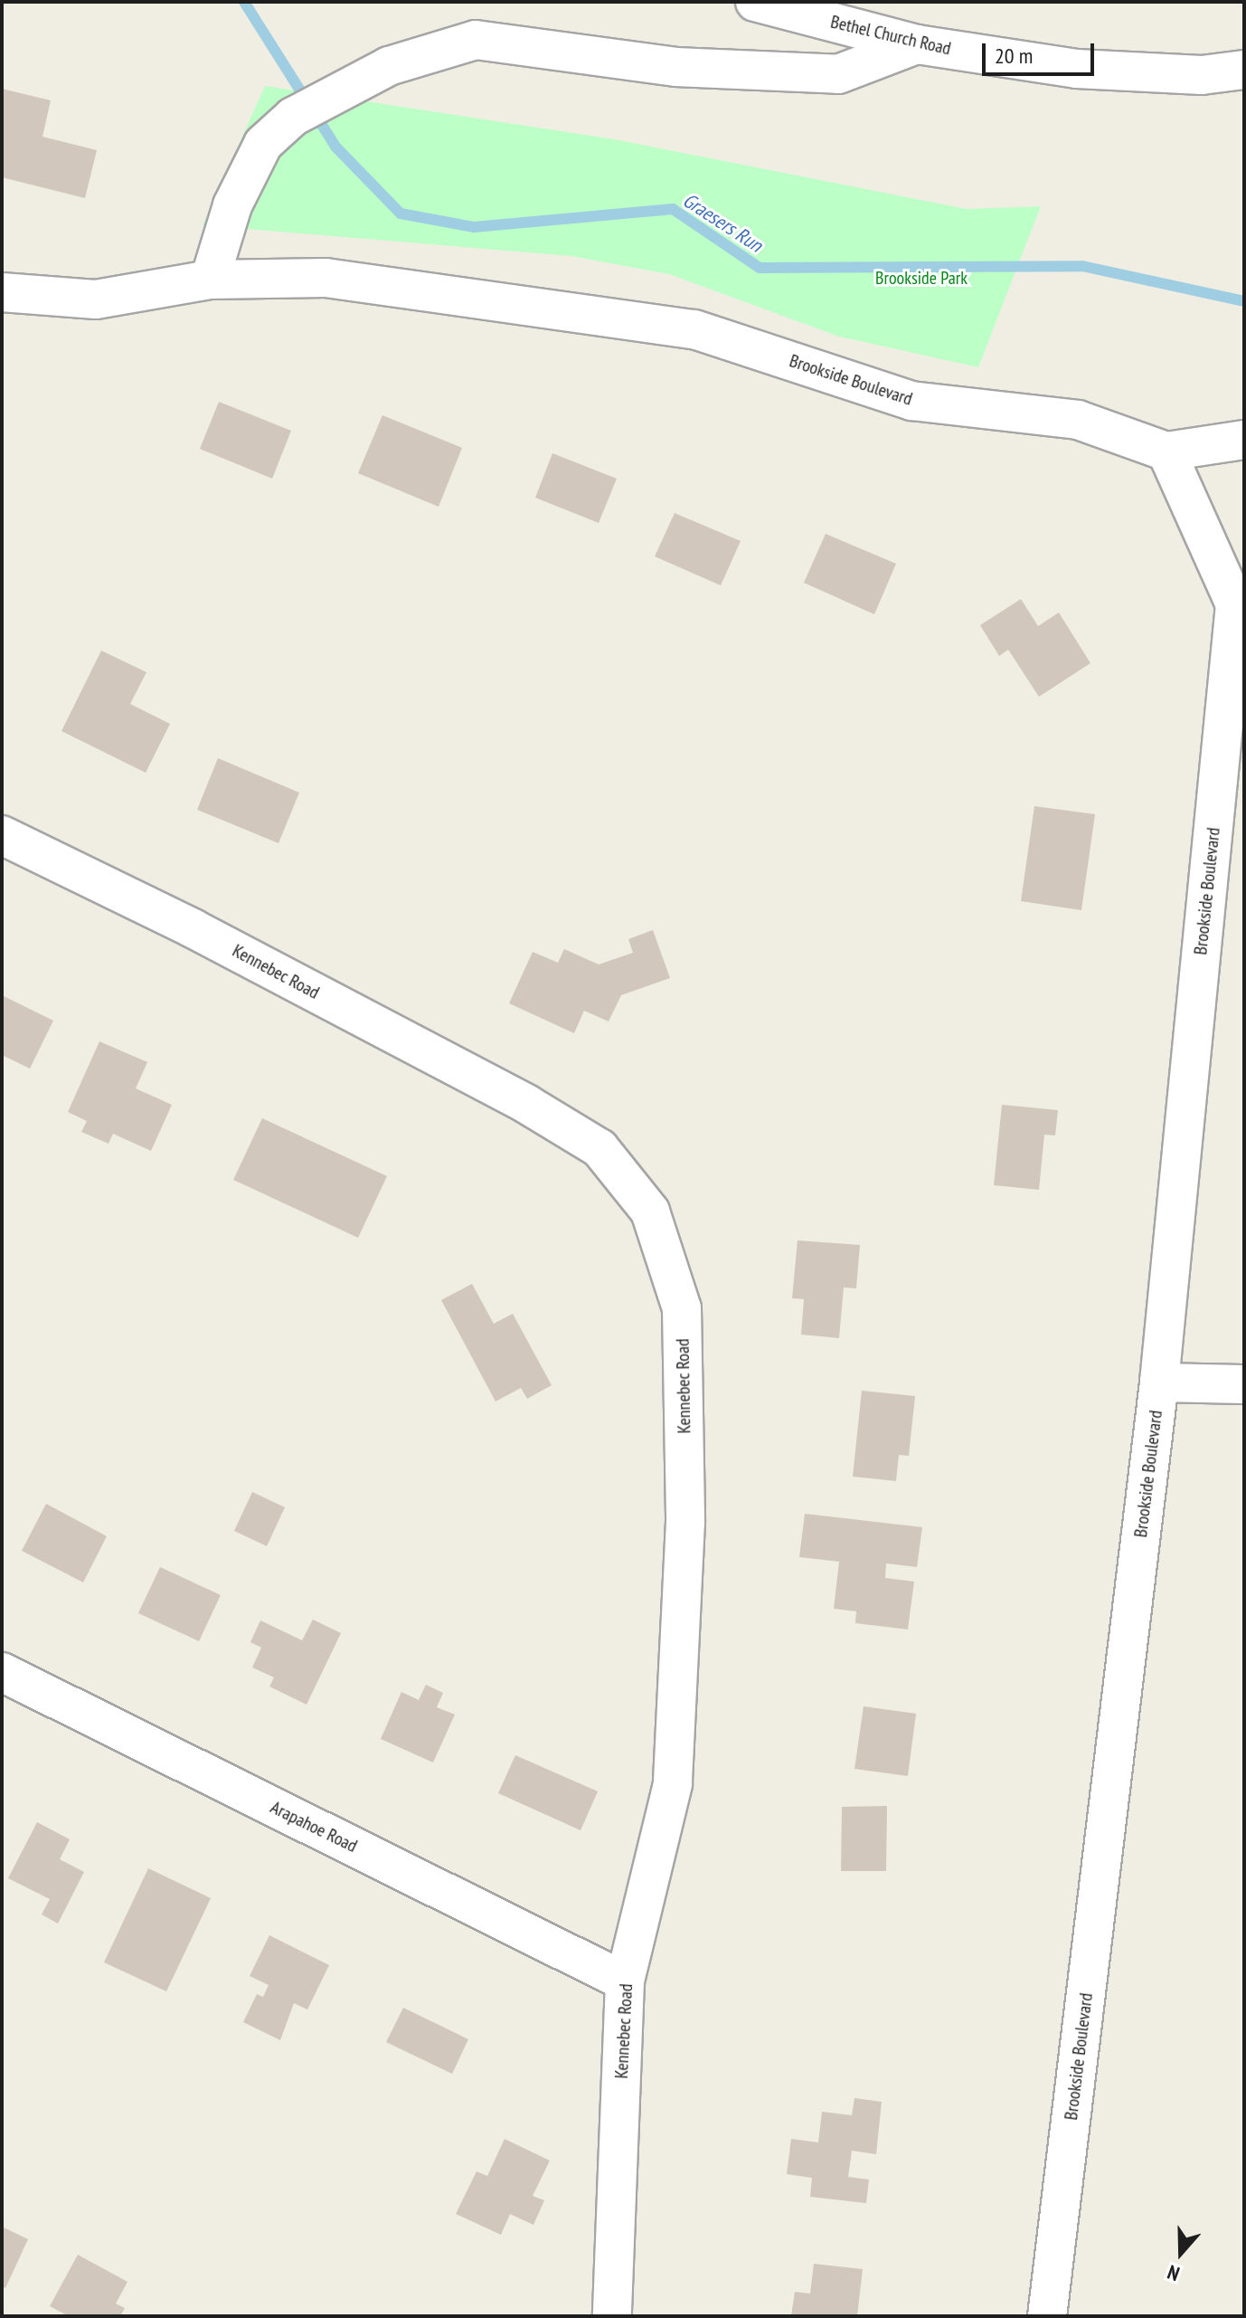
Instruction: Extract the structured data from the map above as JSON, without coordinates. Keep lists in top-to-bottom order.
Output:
{
  "streets": {
    "street": [
      "Bethel Church Road",
      "Brookside Boulevard",
      "Kennebec Road",
      "Arapahoe Road"
    ]
  },
  "crossings": [
    ["Kennebec Road", "Arapahoe Road"]
  ],
  "water": ["Graesers Run"],
  "parks": ["Brookside Park"],
  "scale_bar": "20 m",
  "north": "bottom"
}
